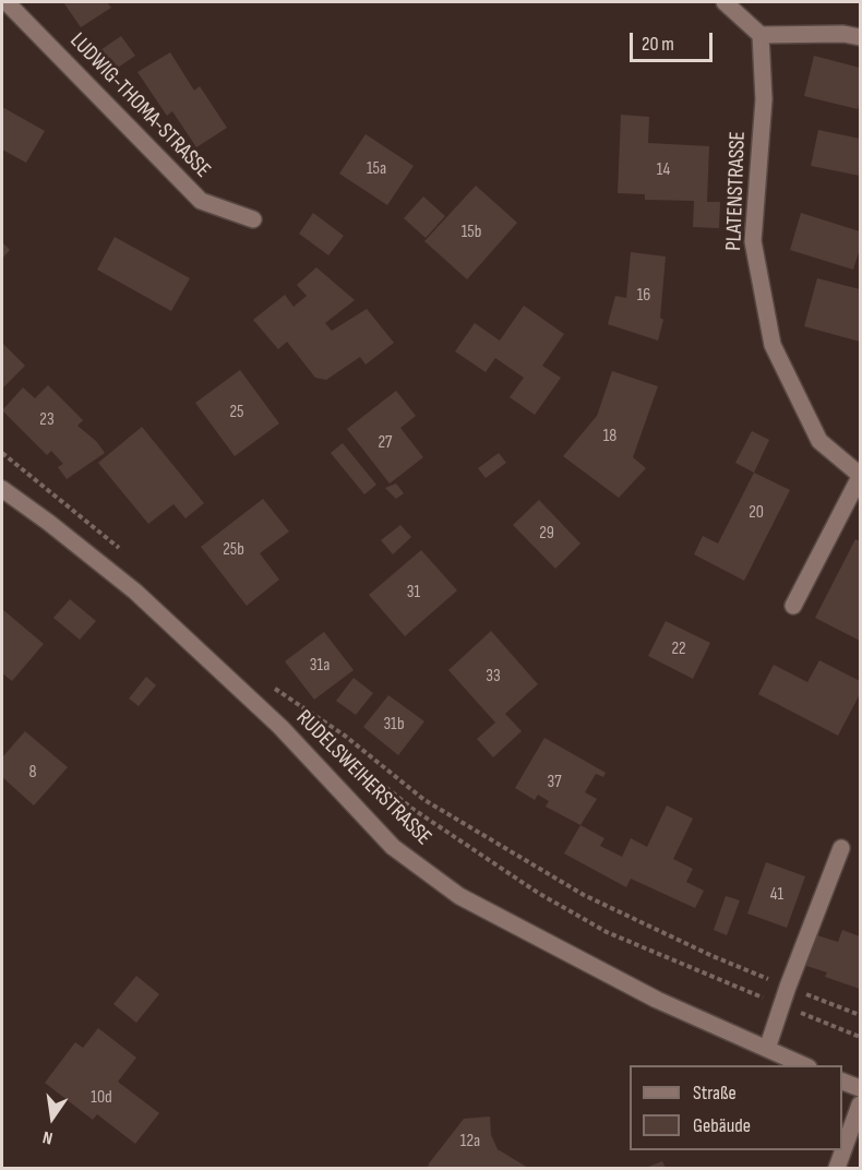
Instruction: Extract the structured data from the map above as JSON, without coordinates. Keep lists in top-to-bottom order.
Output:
{
  "streets": {
    "street": ["LUDWIG-THOMA-STRASSE", "PLATENSTRASSE", "RUDELSWEIHERSTRASSE"]
  },
  "house_numbers": [
    "15a",
    "14",
    "15b",
    "16",
    "25",
    "23",
    "18",
    "27",
    "20",
    "29",
    "25b",
    "31",
    "22",
    "31a",
    "33",
    "31b",
    "8",
    "37",
    "41",
    "10d",
    "12a"
  ],
  "legend": ["Straße", "Gebäude"],
  "scale_bar": "20 m",
  "north": "bottom"
}
